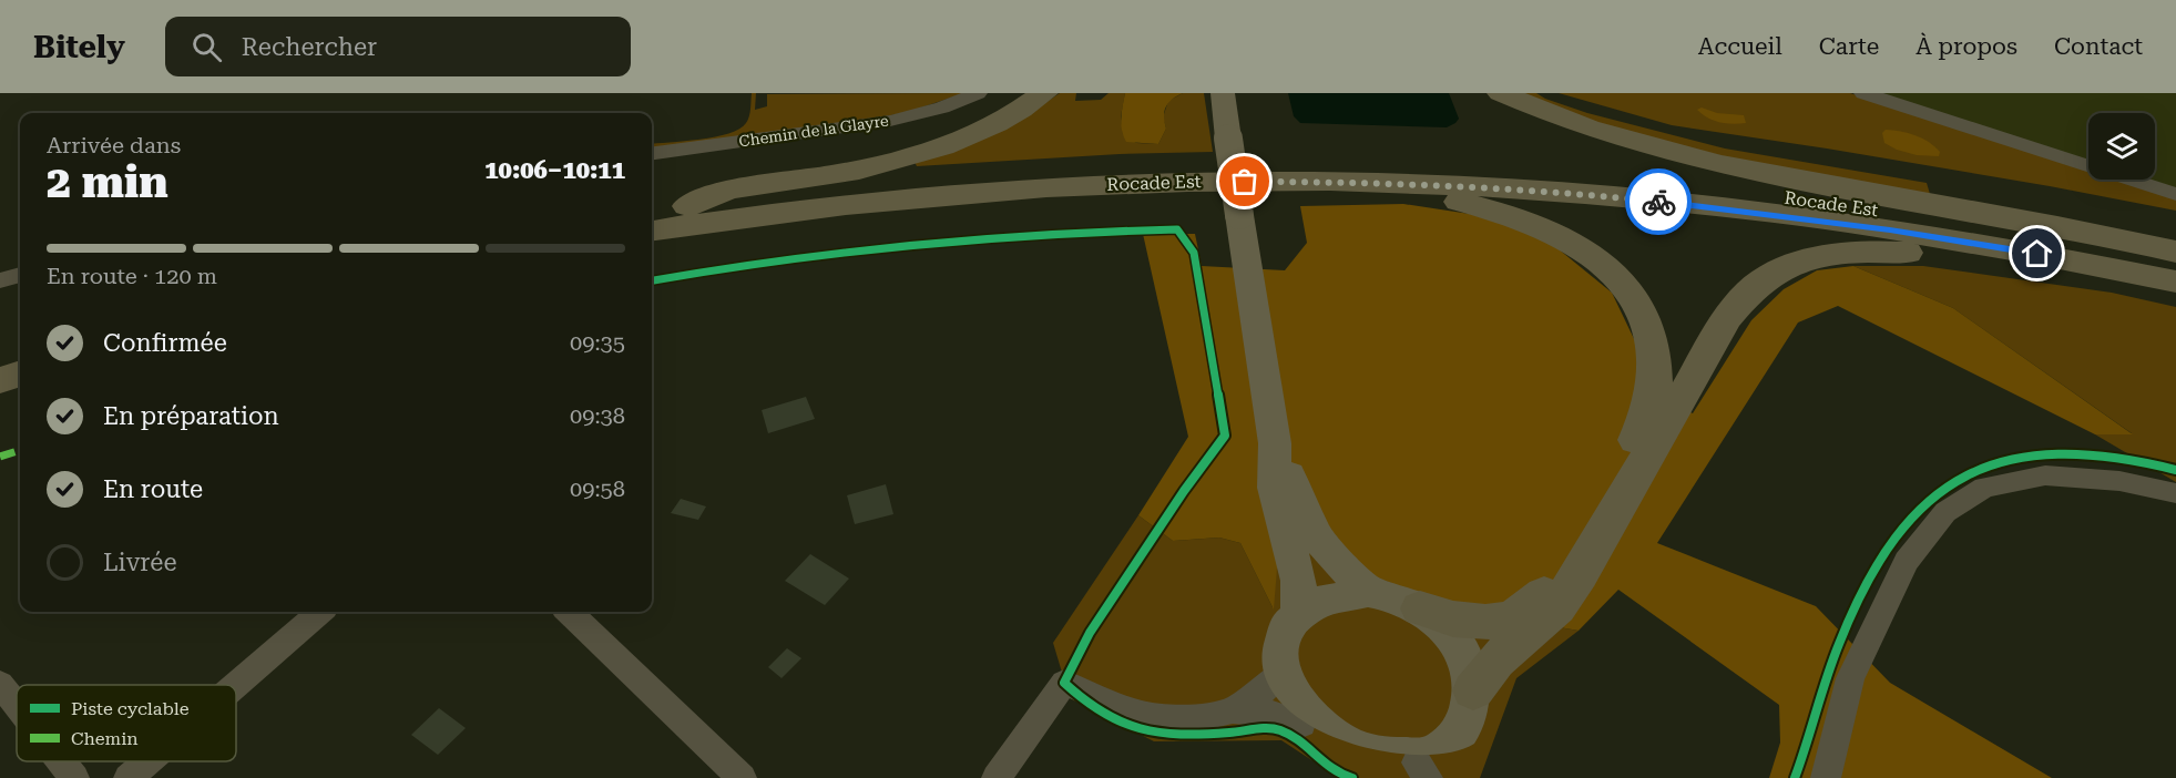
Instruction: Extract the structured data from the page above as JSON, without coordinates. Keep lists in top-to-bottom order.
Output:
{
  "streets": {
    "highway": ["Rocade Est"],
    "street": ["Chemin de la Glayre"]
  },
  "legend": ["Piste cyclable", "Chemin"],
  "page": {
    "header": "Bitely",
    "search": "Rechercher",
    "nav": [
      "Accueil",
      "Carte",
      "À propos",
      "Contact"
    ],
    "heading": ["2 min", "Arrivée dans", "10:06–10:11"],
    "bar": "En route · 120 m",
    "list": [
      ["Confirmée", "09:35"],
      ["En préparation", "09:38"],
      ["En route", "09:58"],
      "Livrée"
    ]
  }
}
